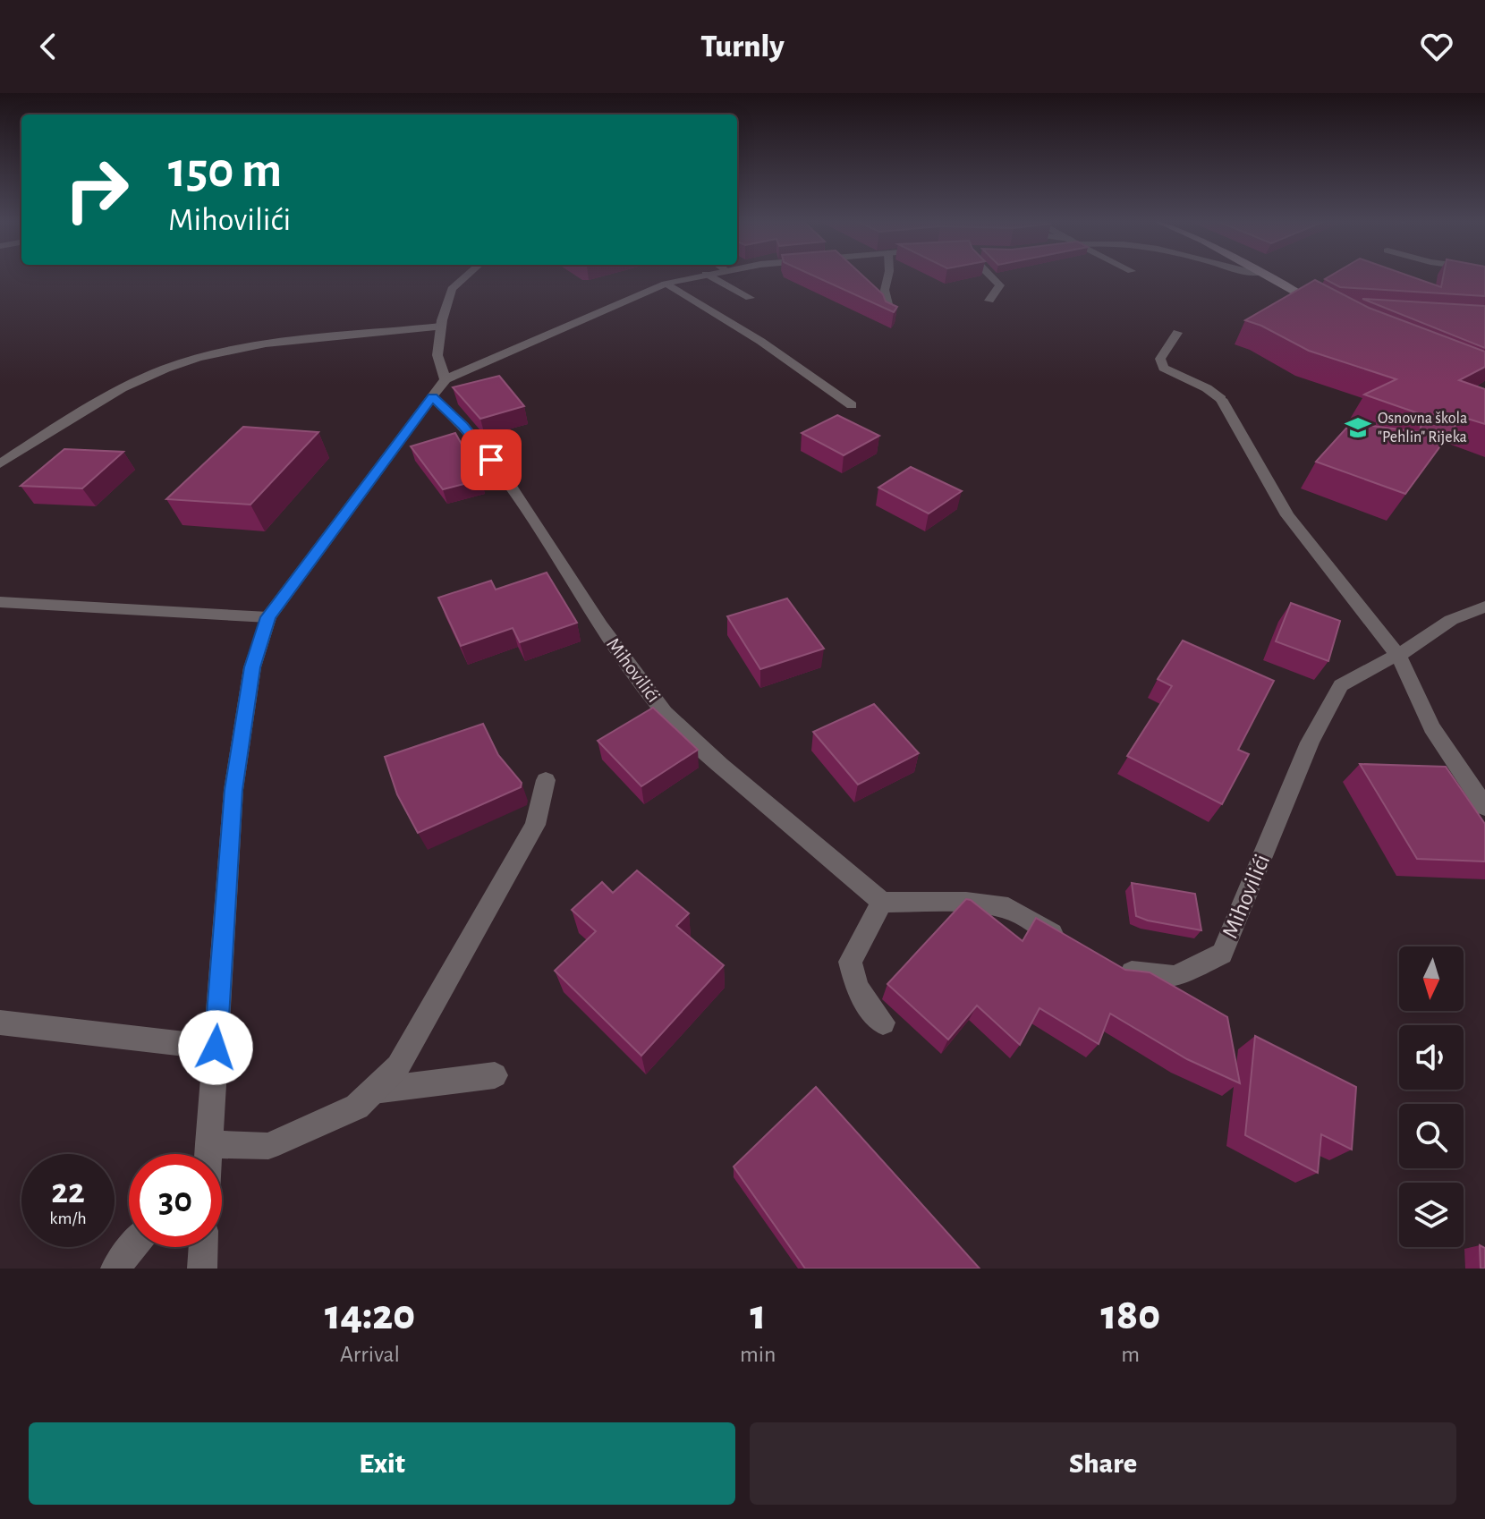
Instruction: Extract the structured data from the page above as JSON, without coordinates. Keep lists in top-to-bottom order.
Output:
{
  "streets": {
    "street": ["Mihovilići"]
  },
  "places": {
    "school or university": ["Osnovna škola \"Pehlin\" Rijeka"]
  },
  "north": "bottom",
  "page": {
    "header": "Turnly",
    "turn": ["150 m", "Mihovilići"],
    "speed": "22 km/h",
    "limit": "30",
    "eta": [
      "14:20",
      "Arrival",
      "1",
      "min",
      "180",
      "m"
    ],
    "buttons": ["Exit", "Share"]
  }
}
